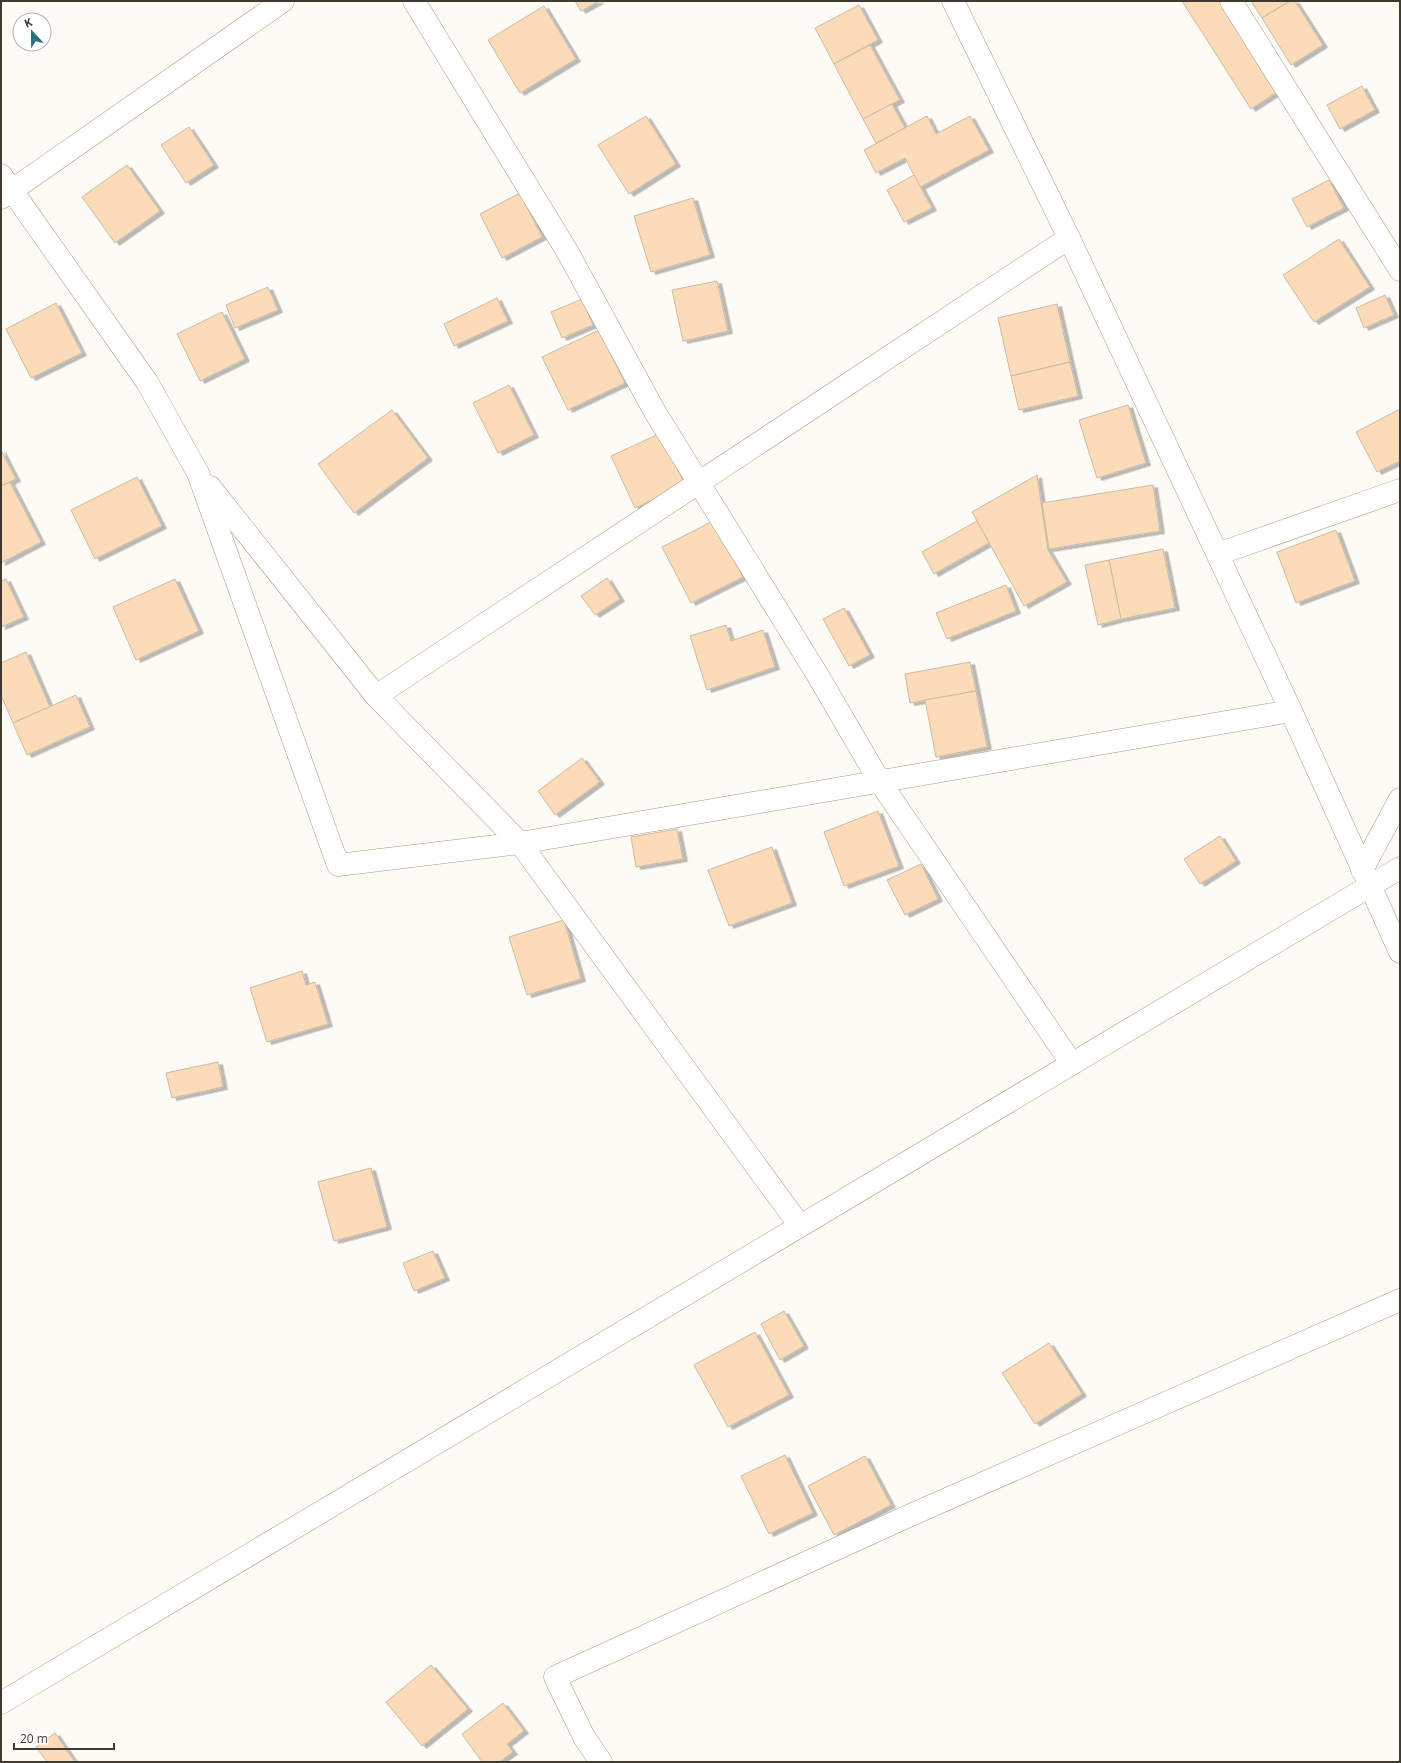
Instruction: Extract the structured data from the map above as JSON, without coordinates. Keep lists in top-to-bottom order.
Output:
{
  "scale_bar": "20 m",
  "north": "top"
}
